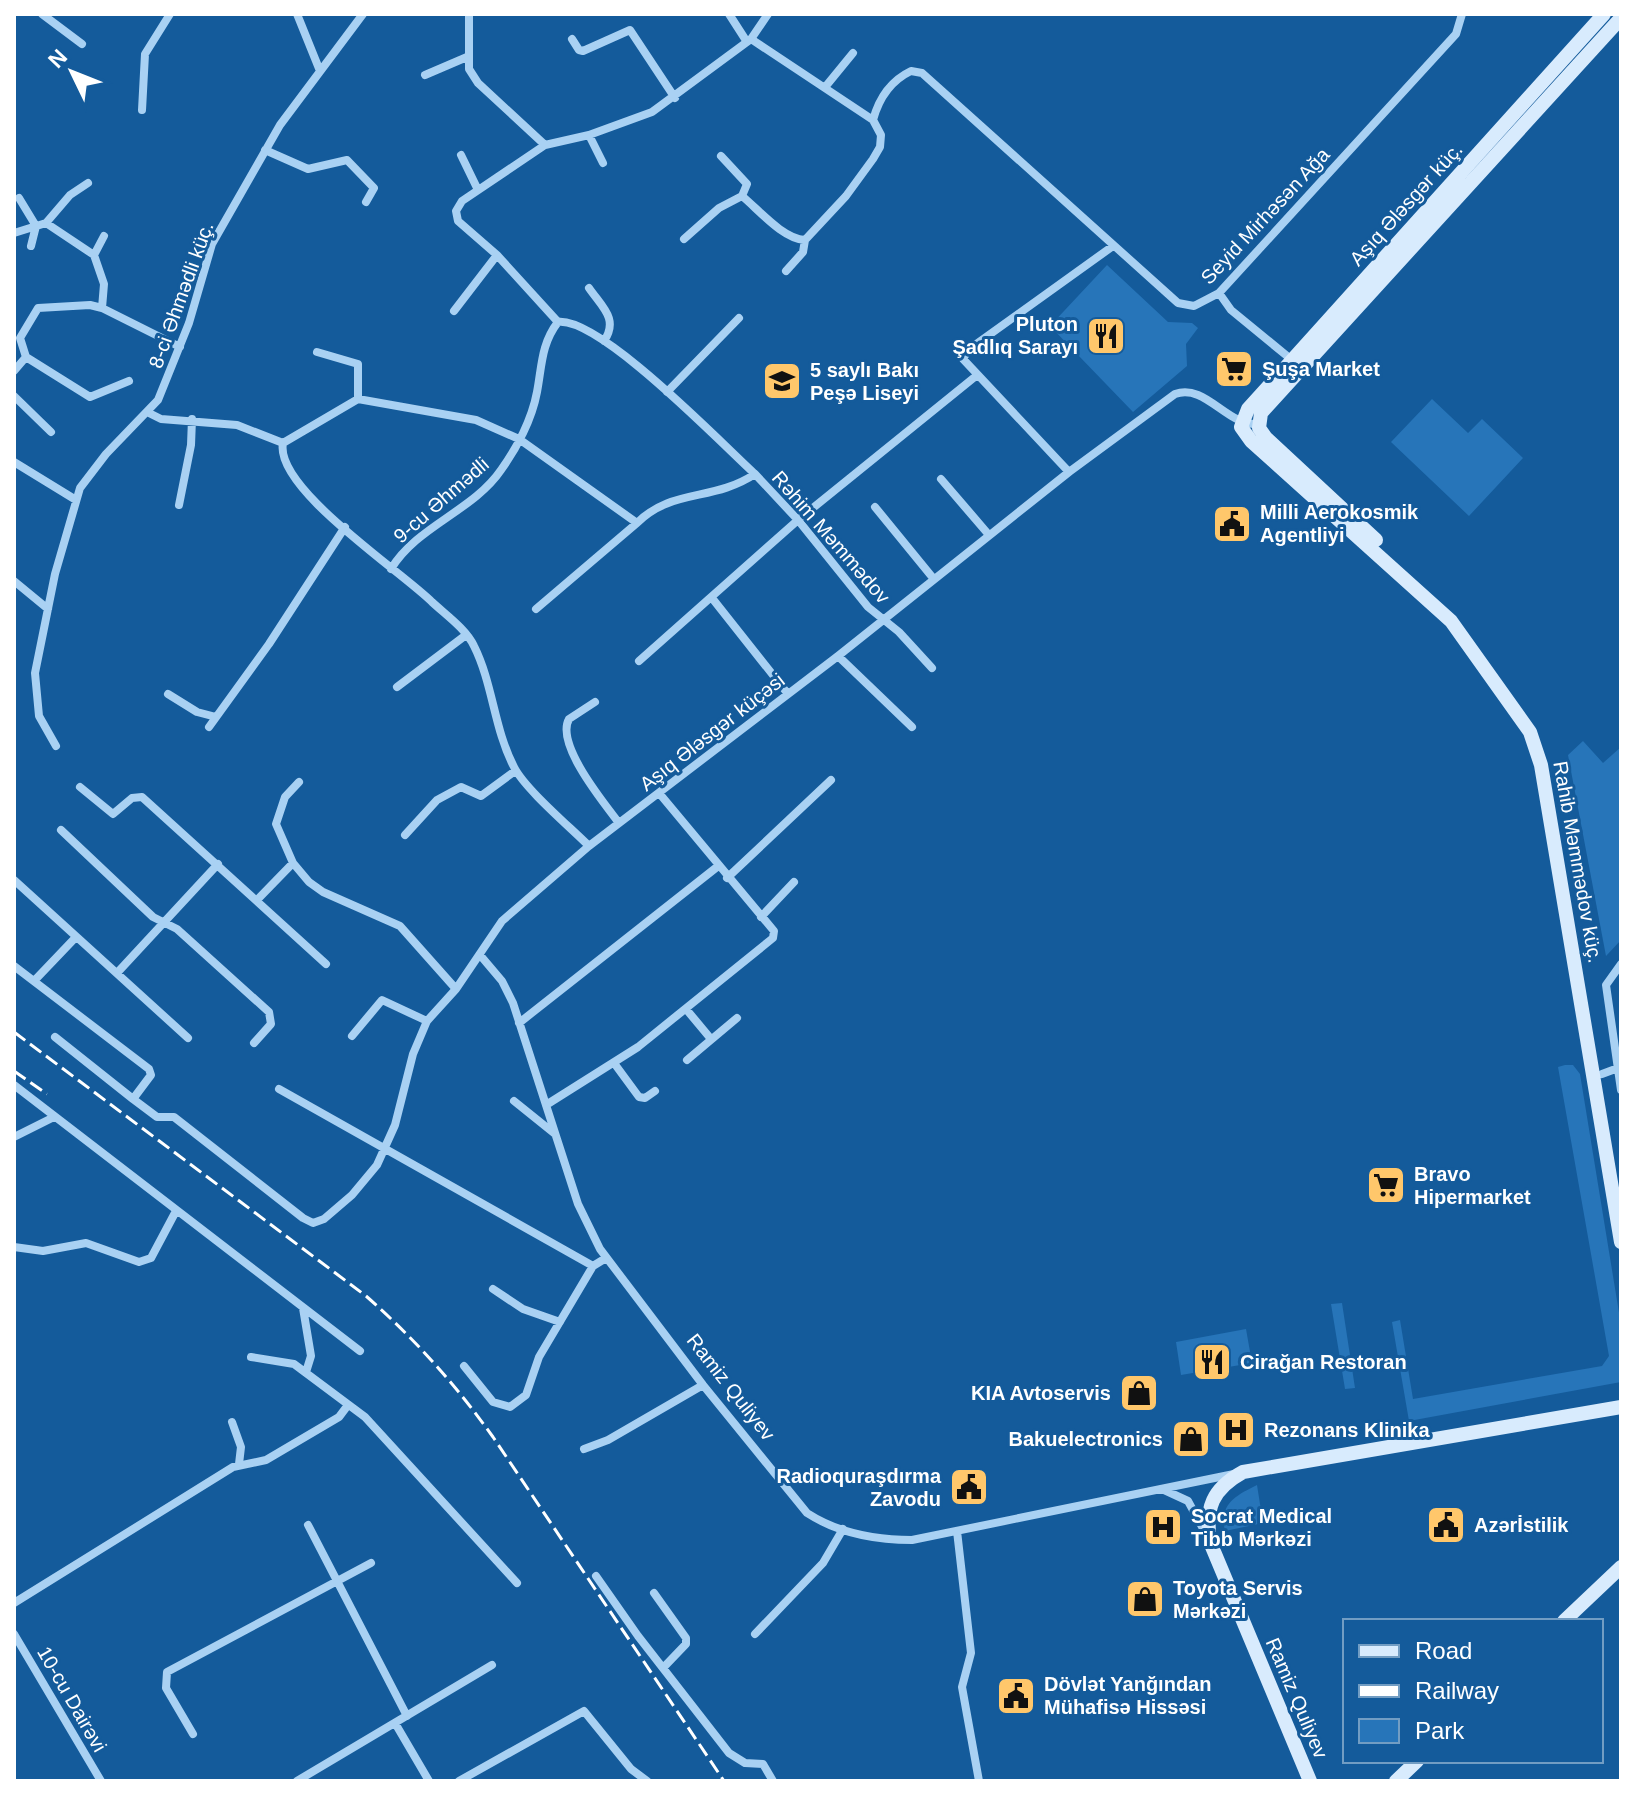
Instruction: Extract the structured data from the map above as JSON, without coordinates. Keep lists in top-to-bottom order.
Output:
{
  "streets": {
    "main road": ["Aşıq Ələsgər küç.", "Rahib Məmmədov küç.", "Ramiz Quliyev"],
    "street": [
      "Seyid Mirhəsən Ağa",
      "8-ci Əhmədli küç.",
      "9-cu Əhmədli",
      "Rəhim Məmmədov",
      "Aşıq Ələsgər küçəsi",
      "10-cu Dairəvi"
    ]
  },
  "crossings": [
    ["Aşıq Ələsgər küç.", "Aşıq Ələsgər küçəsi"],
    ["Aşıq Ələsgər küç.", "Rahib Məmmədov küç."],
    ["Rəhim Məmmədov", "Aşıq Ələsgər küçəsi"],
    ["Aşıq Ələsgər küçəsi", "Rahib Məmmədov küç."],
    ["Aşıq Ələsgər küçəsi", "Ramiz Quliyev"]
  ],
  "places": {
    "restaurant": ["Pluton Şadlıq Sarayı", "Cirağan Restoran"],
    "supermarket": ["Şuşa Market", "Bravo Hipermarket"],
    "school or university": ["5 saylı Bakı Peşə Liseyi"],
    "public building": [
      "Milli Aerokosmik Agentliyi",
      "Radioquraşdırma Zavodu",
      "Azərİstilik",
      "Dövlət Yanğından Mühafisə Hissəsi"
    ],
    "shop": ["KIA Avtoservis", "Bakuelectronics", "Toyota Servis Mərkəzi"],
    "hospital": ["Rezonans Klinika", "Socrat Medical Tibb Mərkəzi"]
  },
  "legend": ["Road", "Railway", "Park"],
  "north": "top left"
}
